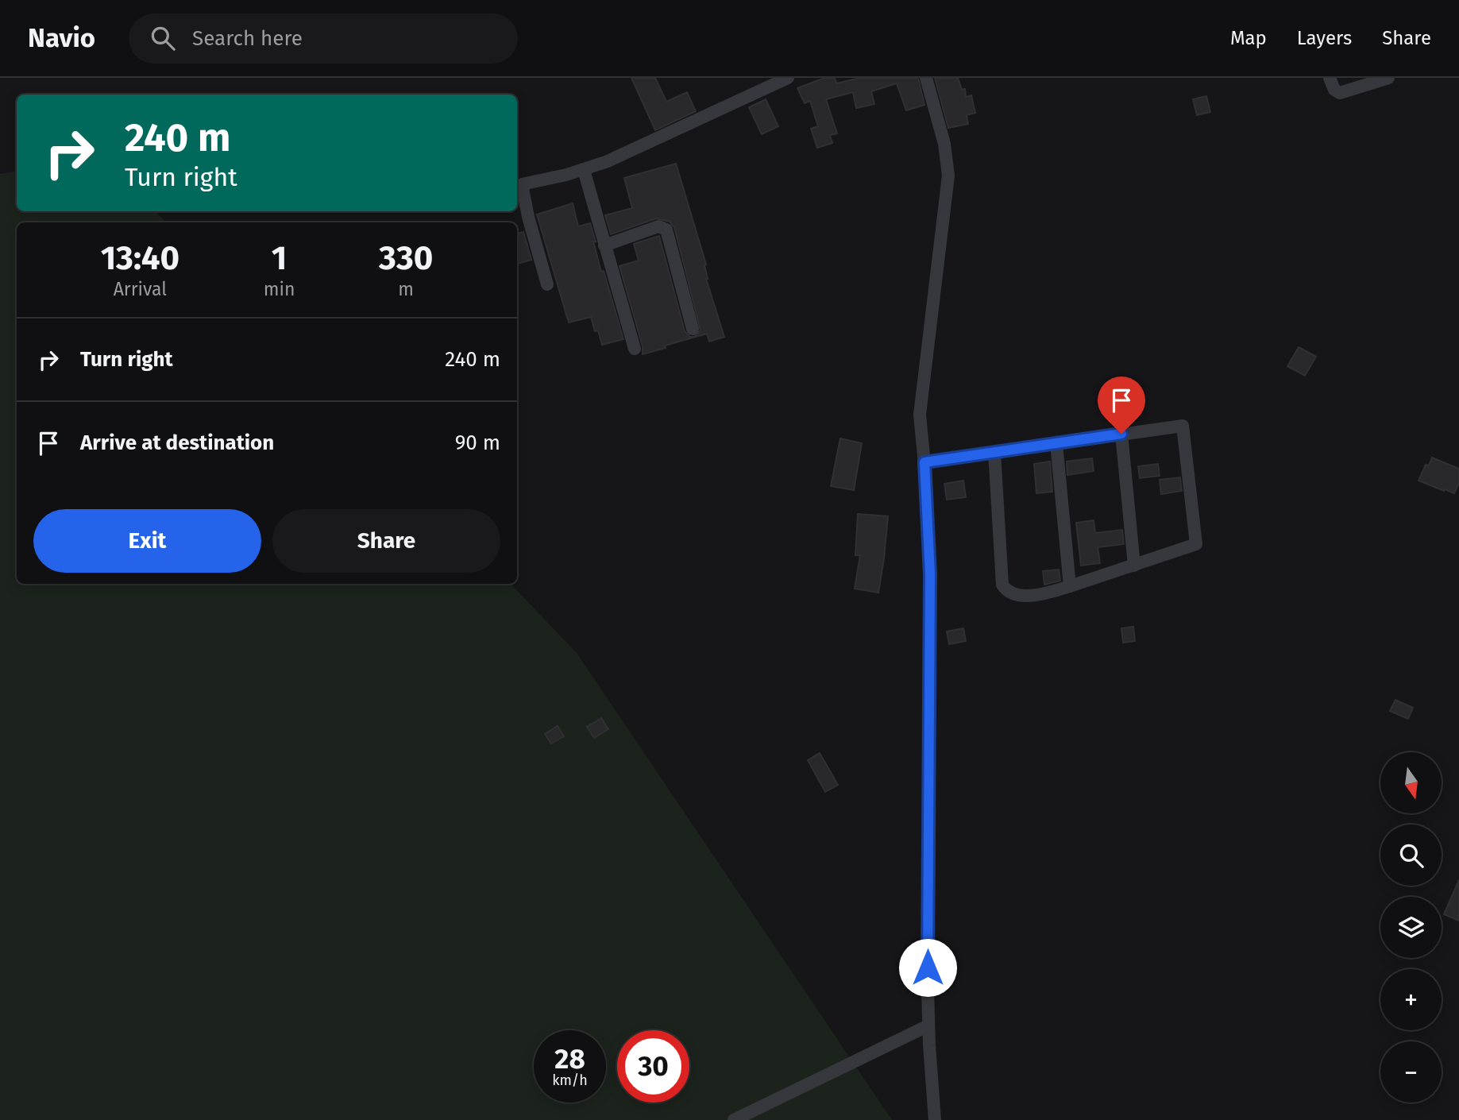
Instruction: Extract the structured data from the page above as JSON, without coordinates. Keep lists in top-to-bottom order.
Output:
{
  "north": "bottom",
  "page": {
    "header": "Navio",
    "search": "Search here",
    "nav": ["Map", "Layers", "Share"],
    "turn": ["240 m", "Turn right"],
    "eta": [
      "13:40",
      "Arrival",
      "1",
      "min",
      "330",
      "m"
    ],
    "list": [
      {
        "name": "Turn right",
        "value": "240 m"
      },
      {
        "name": "Arrive at destination",
        "value": "90 m"
      }
    ],
    "buttons": ["Exit", "Share"],
    "map_buttons": ["+", "−"],
    "speed": "28 km/h",
    "limit": "30"
  }
}
